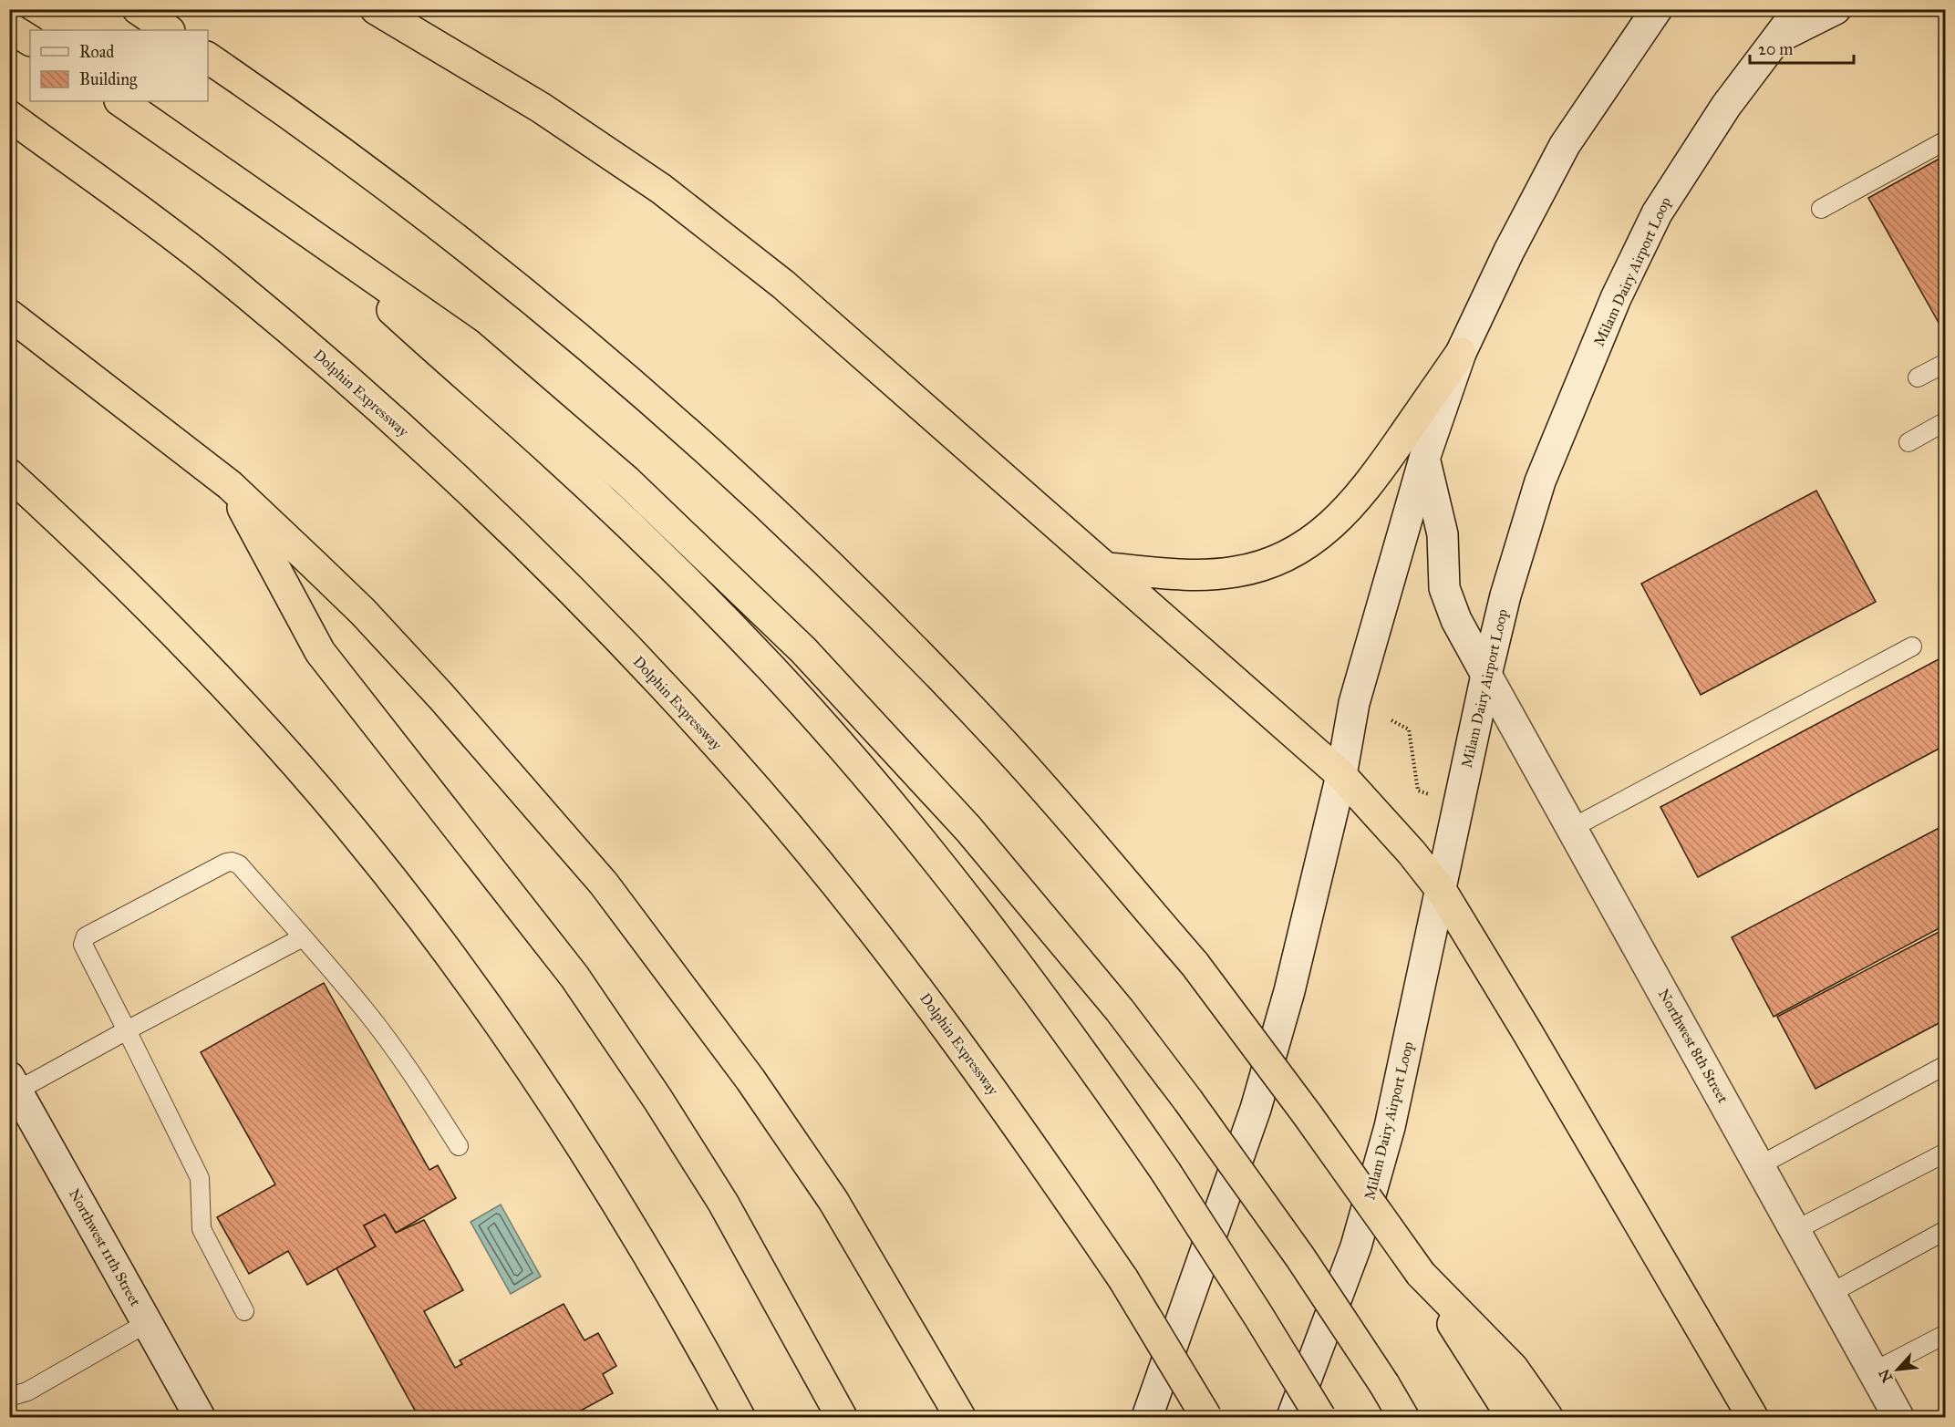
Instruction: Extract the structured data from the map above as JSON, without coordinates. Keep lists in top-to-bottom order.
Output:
{
  "streets": {
    "highway": ["Dolphin Expressway"],
    "main road": ["Milam Dairy Airport Loop", "Northwest 8th Street", "Northwest 11th Street"]
  },
  "crossings": [
    ["Milam Dairy Airport Loop", "Northwest 8th Street"]
  ],
  "legend": ["Road", "Building"],
  "scale_bar": "20 m",
  "north": "bottom left"
}
